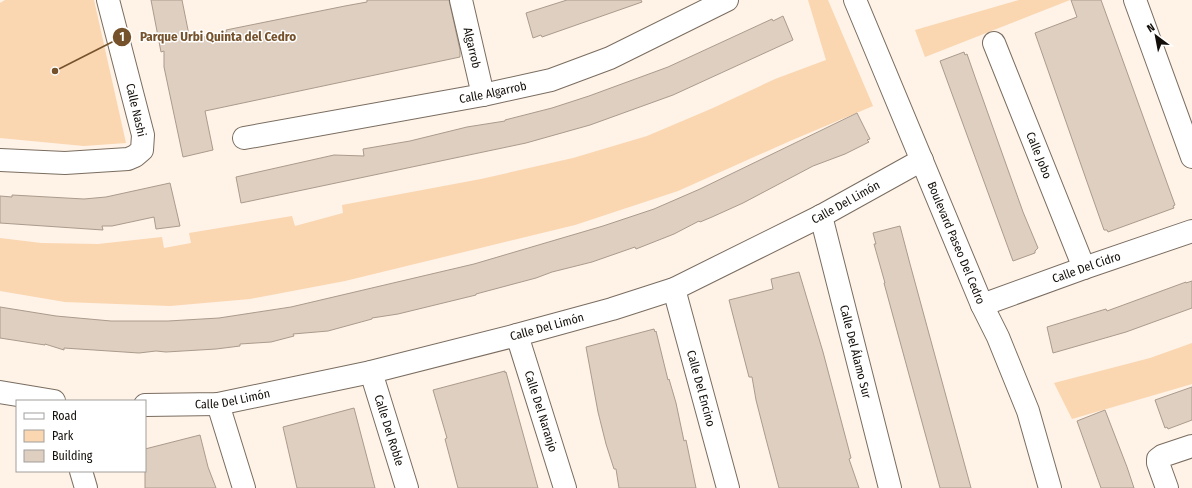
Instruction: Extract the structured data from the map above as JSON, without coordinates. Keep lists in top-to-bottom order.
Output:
{
  "streets": {
    "street": [
      "Algarrob",
      "Calle Algarrob",
      "Calle Nashi",
      "Calle Jobo",
      "Calle Del Limón",
      "Boulevard Paseo Del Cedro",
      "Calle Del Cidro",
      "Calle Del Álamo Sur",
      "Calle Del Encino",
      "Calle Del Naranjo",
      "Calle Del Roble"
    ]
  },
  "crossings": [
    ["Algarrob", "Calle Algarrob"],
    ["Calle Jobo", "Calle Del Cidro"],
    ["Calle Del Limón", "Boulevard Paseo Del Cedro"],
    ["Calle Del Limón", "Calle Del Álamo Sur"],
    ["Calle Del Limón", "Calle Del Encino"],
    ["Calle Del Limón", "Calle Del Naranjo"],
    ["Calle Del Limón", "Calle Del Roble"],
    ["Boulevard Paseo Del Cedro", "Calle Del Cidro"]
  ],
  "places": ["Parque Urbi Quinta del Cedro"],
  "legend": ["Road", "Park", "Building"],
  "north": "top left"
}
